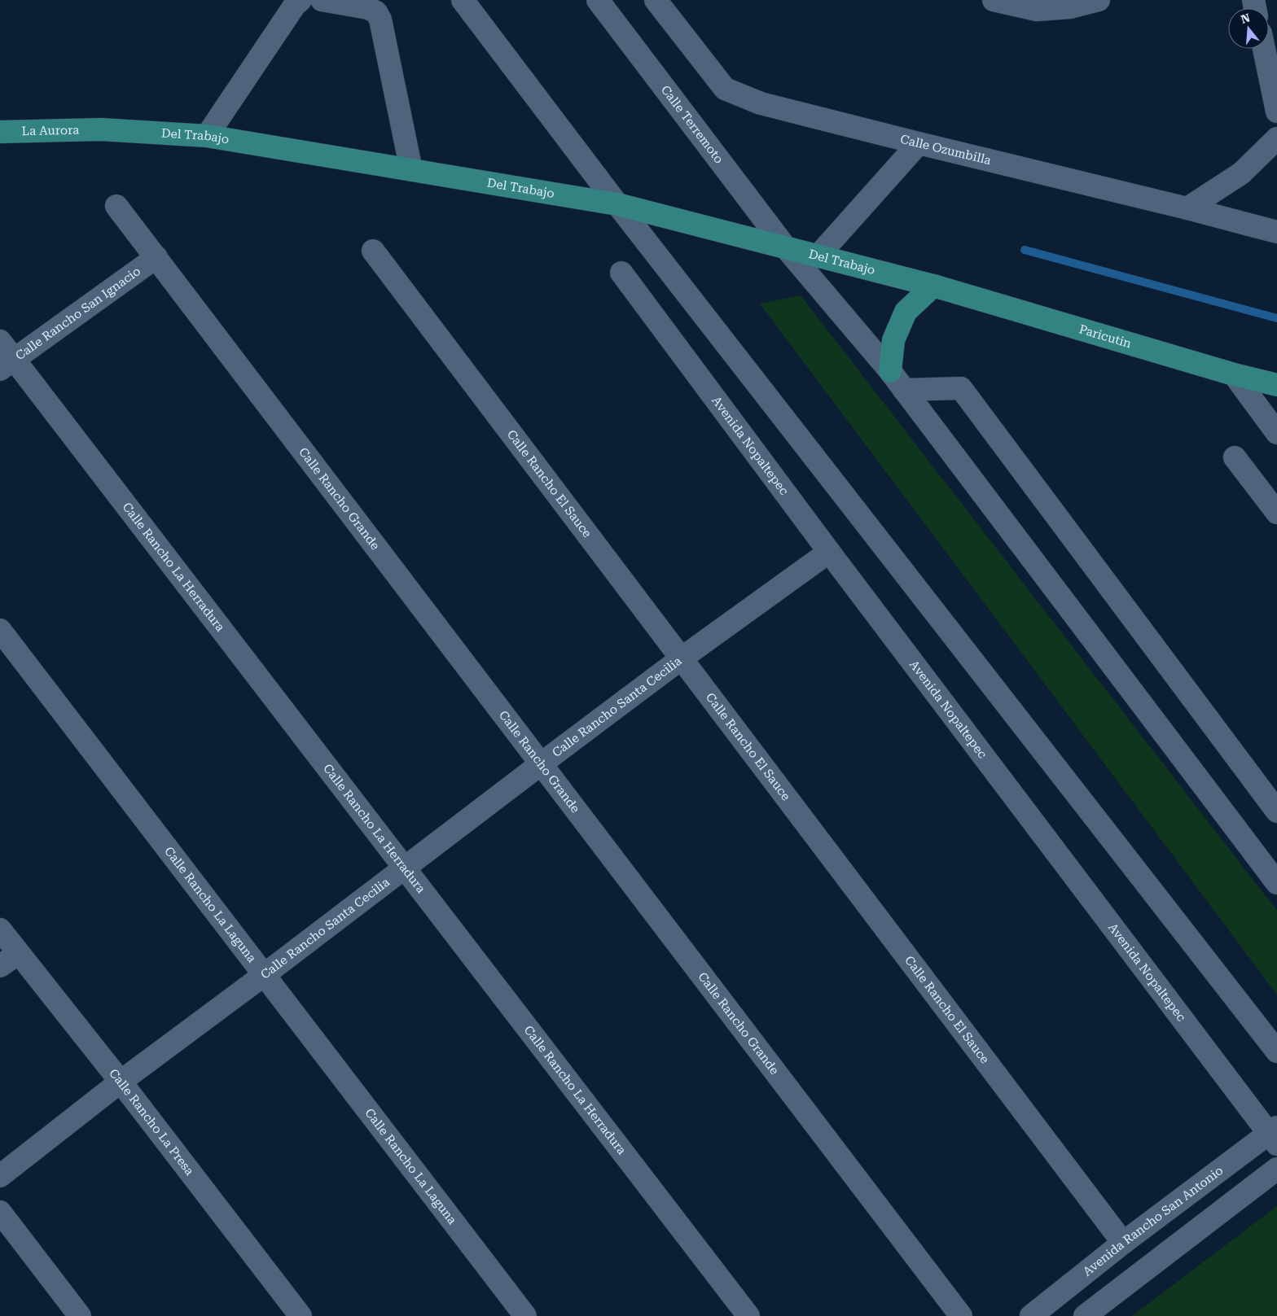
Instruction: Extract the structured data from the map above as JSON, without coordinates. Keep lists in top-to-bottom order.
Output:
{
  "streets": {
    "main road": ["La Aurora", "Del Trabajo", "Paricutin"],
    "street": [
      "Calle Terremoto",
      "Calle Ozumbilla",
      "Calle Rancho San Ignacio",
      "Avenida Nopaltepec",
      "Calle Rancho El Sauce",
      "Calle Rancho Grande",
      "Calle Rancho La Herradura",
      "Calle Rancho Santa Cecilia",
      "Calle Rancho La Laguna",
      "Calle Rancho La Presa",
      "Avenida Rancho San Antonio"
    ]
  },
  "crossings": [
    ["Calle Terremoto", "Del Trabajo"],
    ["La Aurora", "Del Trabajo"],
    ["Del Trabajo", "Paricutin"],
    ["Calle Rancho San Ignacio", "Calle Rancho Grande"],
    ["Calle Rancho San Ignacio", "Calle Rancho La Herradura"],
    ["Avenida Nopaltepec", "Calle Rancho Santa Cecilia"],
    ["Avenida Nopaltepec", "Avenida Rancho San Antonio"],
    ["Calle Rancho El Sauce", "Calle Rancho Santa Cecilia"],
    ["Calle Rancho El Sauce", "Avenida Rancho San Antonio"],
    ["Calle Rancho Grande", "Calle Rancho Santa Cecilia"],
    ["Calle Rancho La Herradura", "Calle Rancho Santa Cecilia"],
    ["Calle Rancho Santa Cecilia", "Calle Rancho La Laguna"],
    ["Calle Rancho Santa Cecilia", "Calle Rancho La Presa"]
  ],
  "north": "top"
}
